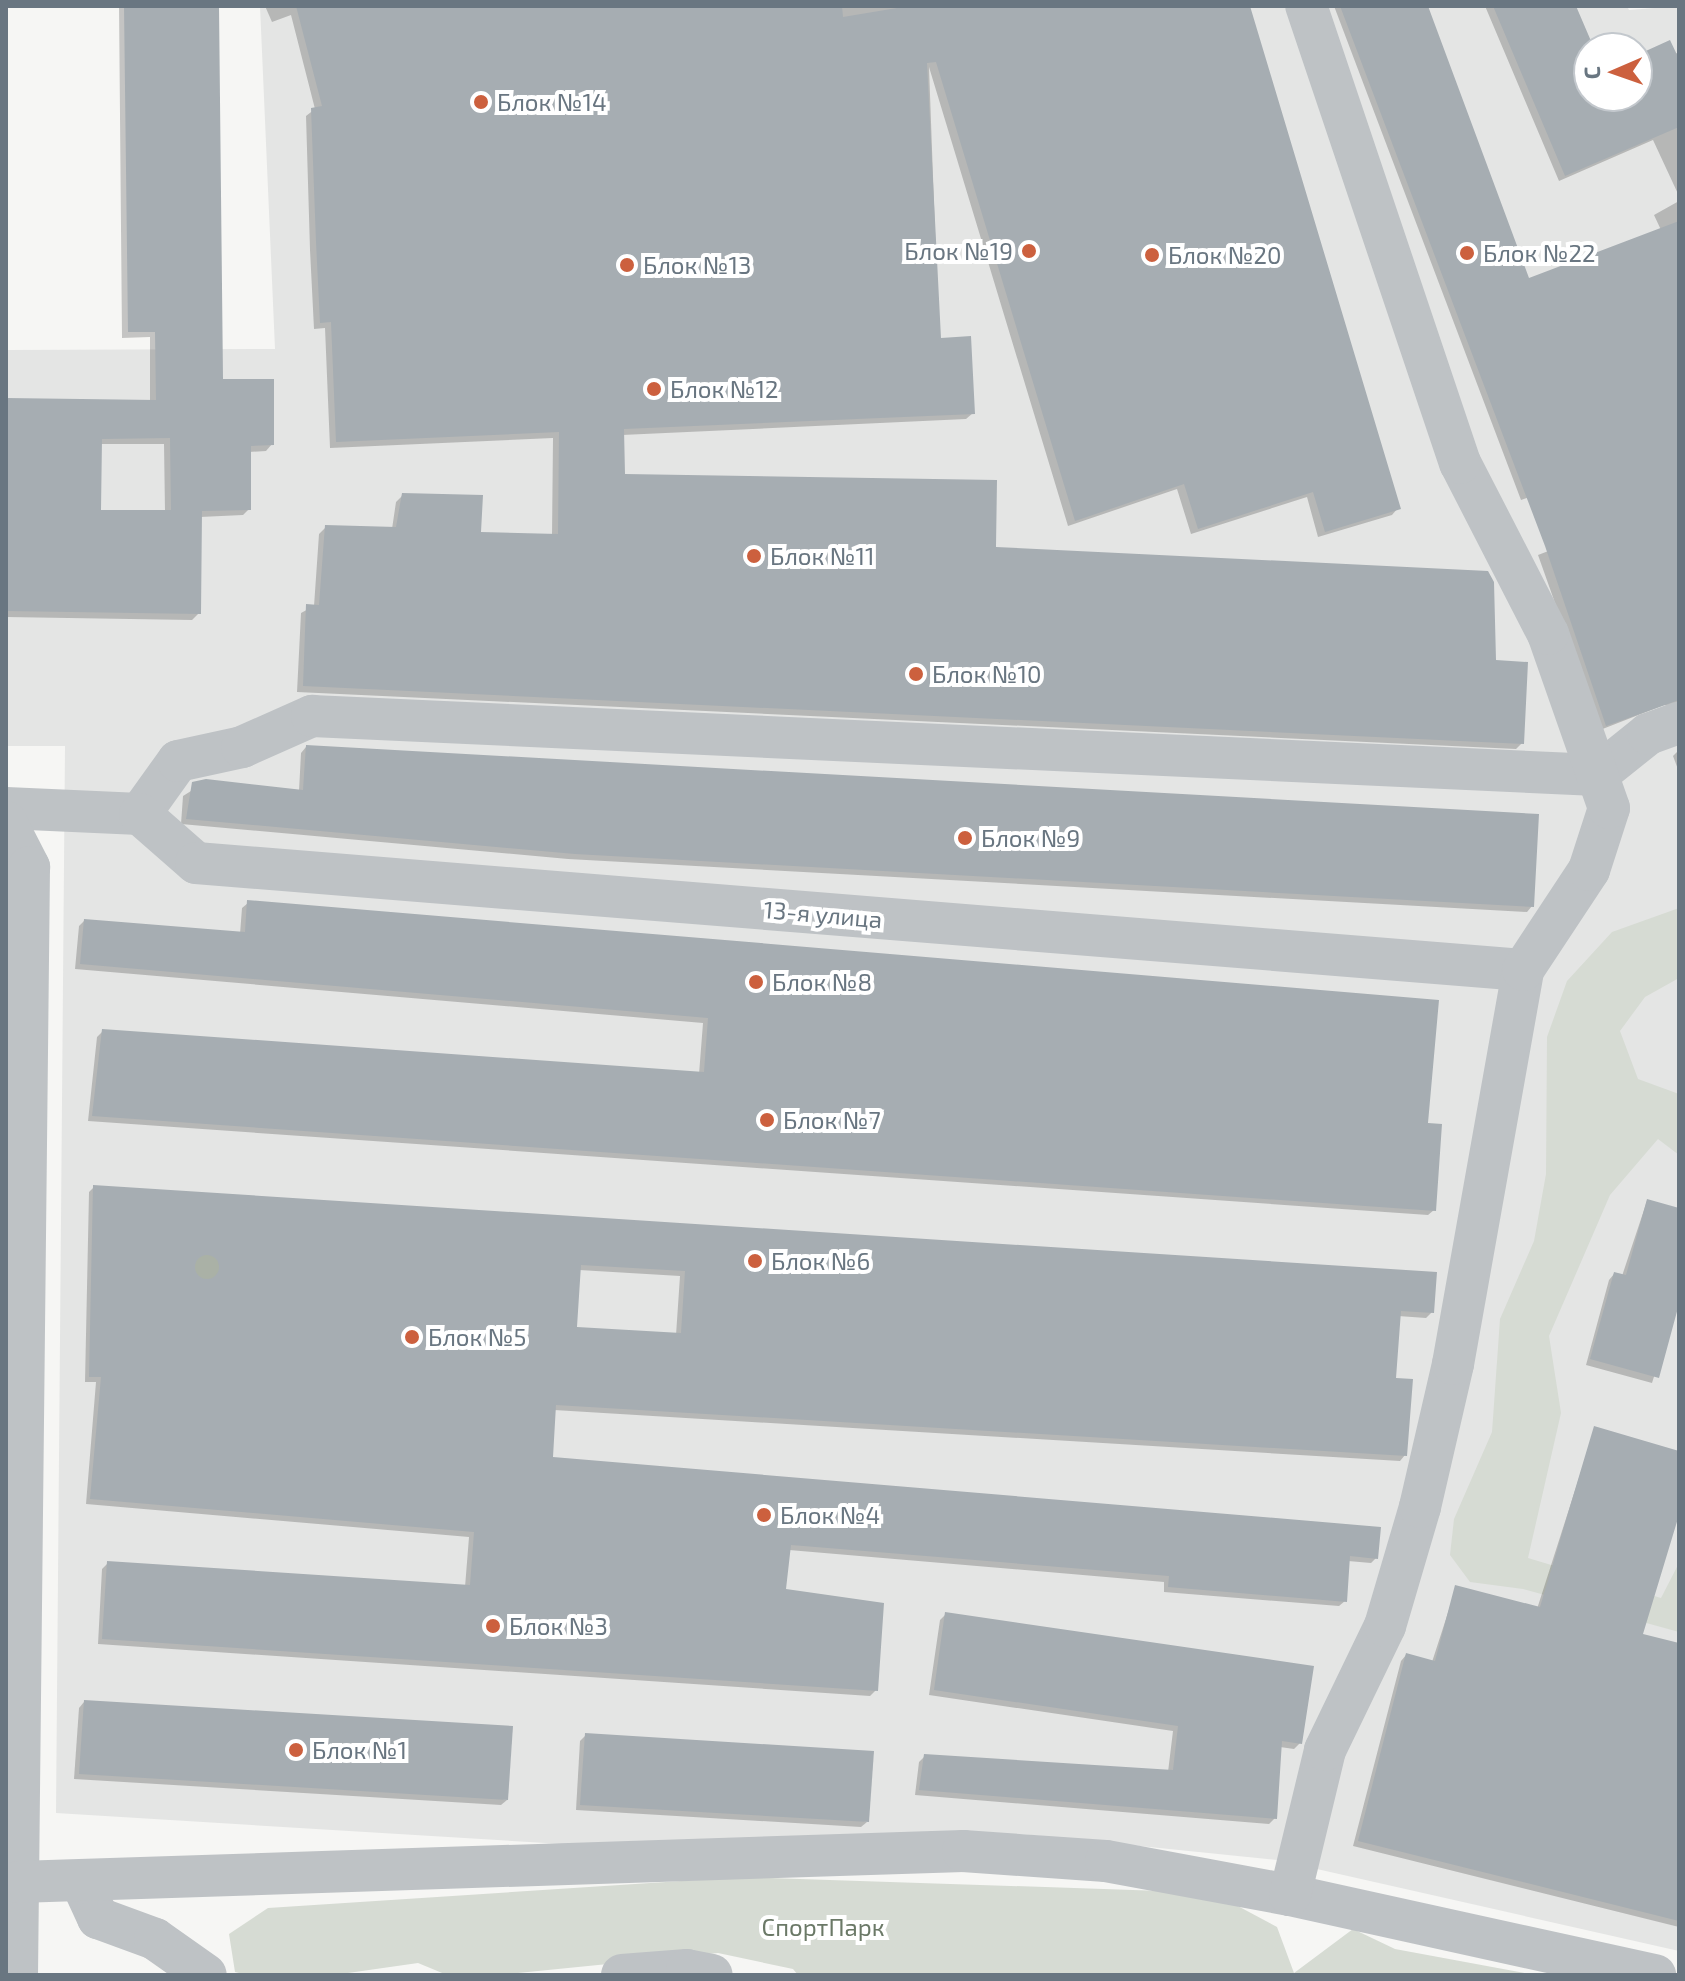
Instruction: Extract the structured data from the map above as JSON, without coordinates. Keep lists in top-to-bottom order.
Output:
{
  "streets": {
    "street": ["13-я улица"]
  },
  "parks": ["СпортПарк"],
  "places": [
    "Блок №14",
    "Блок №19",
    "Блок №22",
    "Блок №20",
    "Блок №13",
    "Блок №12",
    "Блок №11",
    "Блок №10",
    "Блок №9",
    "Блок №8",
    "Блок №7",
    "Блок №6",
    "Блок №5",
    "Блок №4",
    "Блок №3",
    "Блок №1"
  ],
  "north": "left"
}
